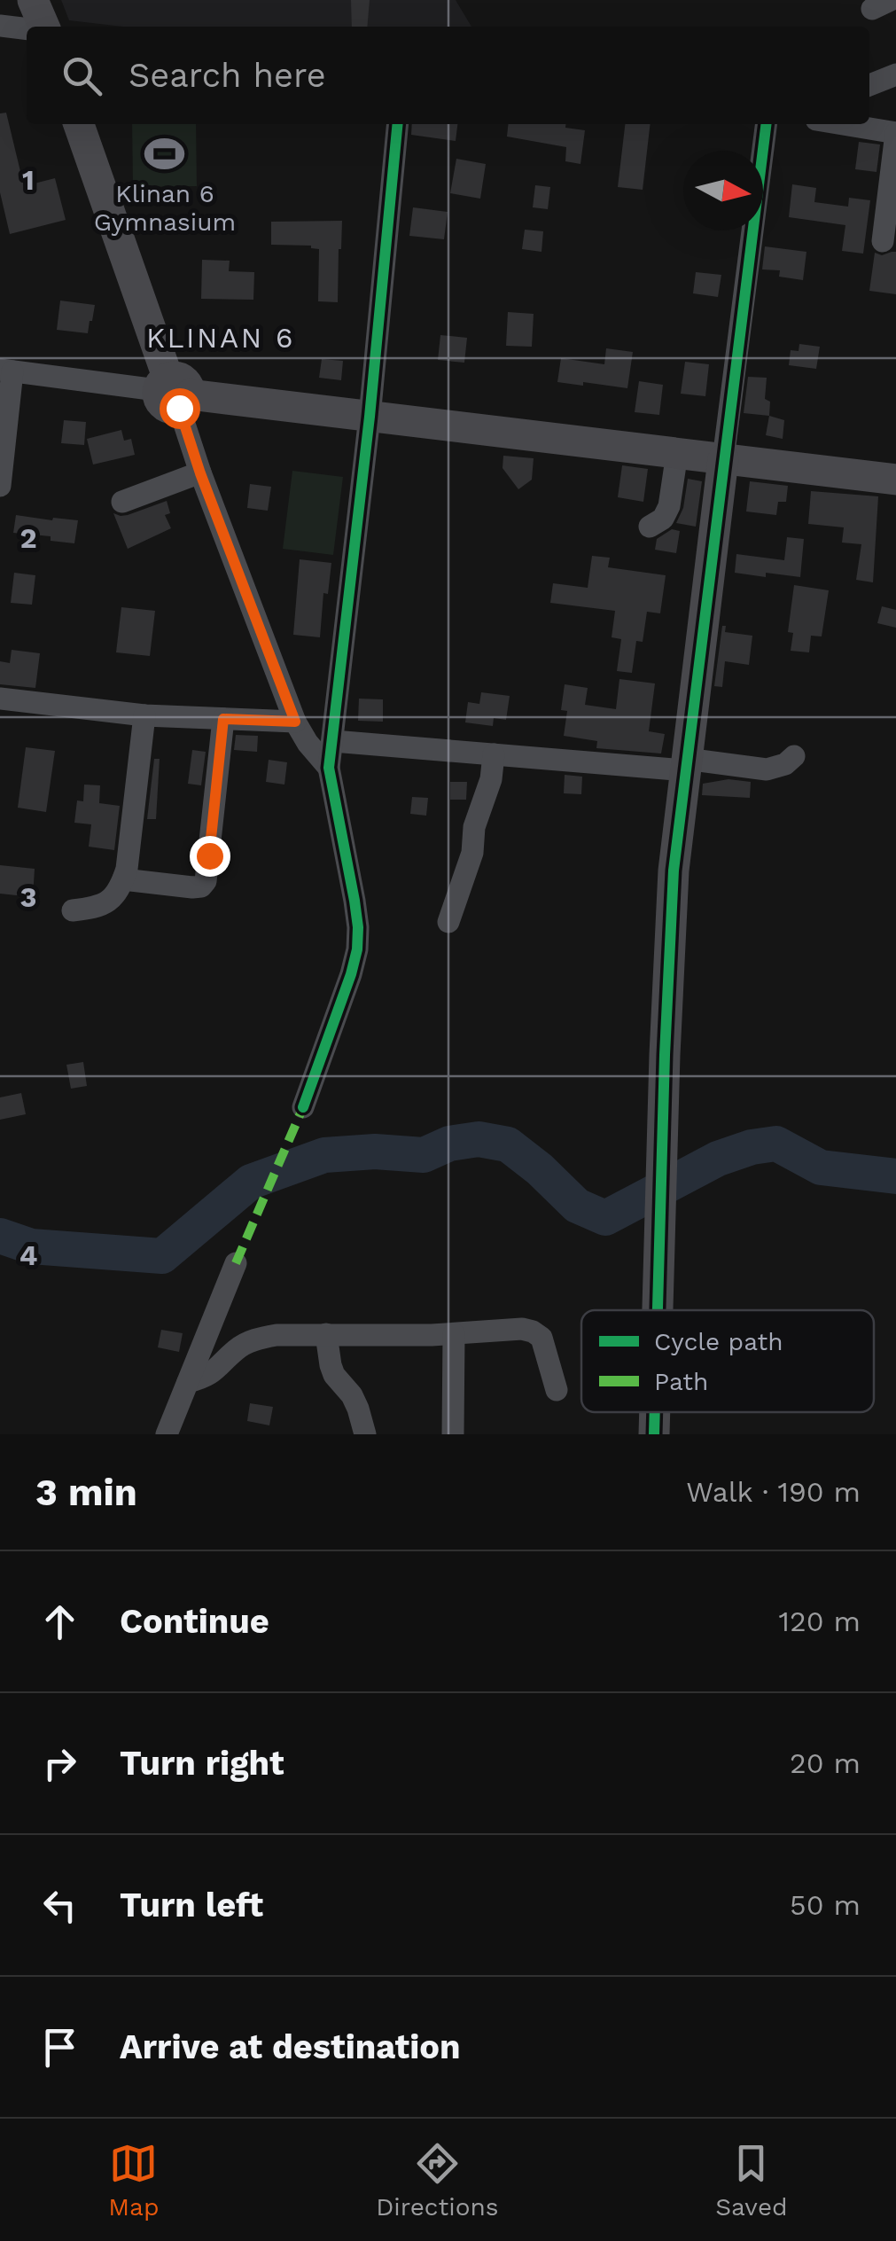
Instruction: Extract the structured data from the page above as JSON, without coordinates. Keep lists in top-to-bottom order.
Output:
{
  "districts": ["KLINAN 6"],
  "places": {
    "sports": ["Klinan 6 Gymnasium"]
  },
  "legend": ["Cycle path", "Path"],
  "north": "right",
  "page": {
    "search": "Search here",
    "heading": ["3 min", "Walk · 190 m"],
    "list": [
      ["Continue", "120 m"],
      ["Turn right", "20 m"],
      ["Turn left", "50 m"],
      "Arrive at destination"
    ],
    "nav": ["Map", "Directions", "Saved"]
  },
  "grid": {
    "rows": [
      "1",
      "2",
      "3",
      "4"
    ]
  }
}
